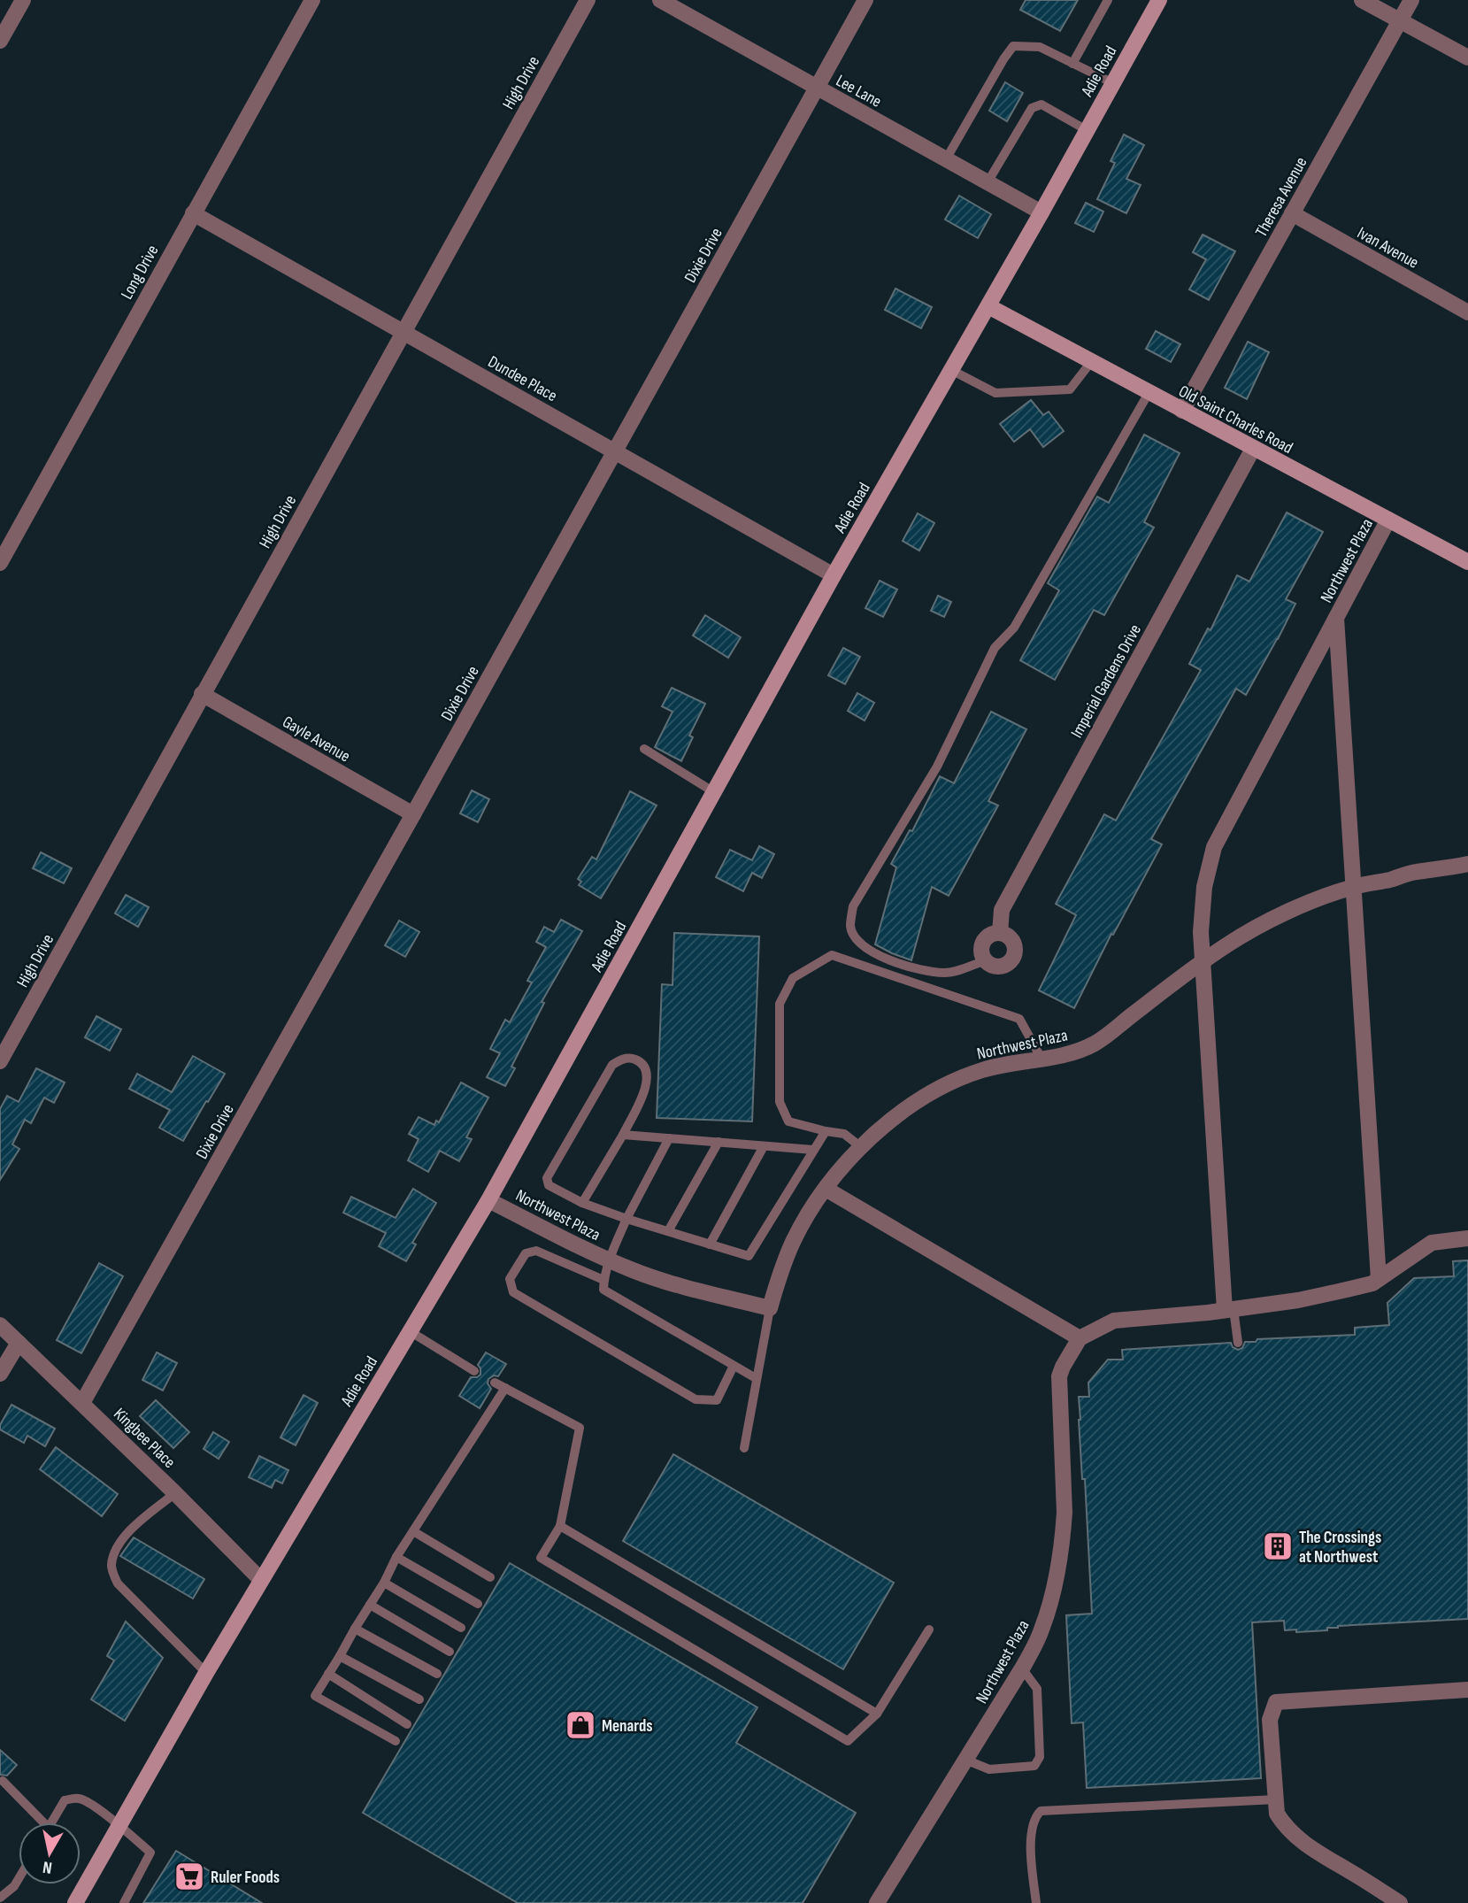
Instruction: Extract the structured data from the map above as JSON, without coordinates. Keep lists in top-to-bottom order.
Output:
{
  "streets": {
    "street": [
      "Adie Road",
      "High Drive",
      "Lee Lane",
      "Theresa Avenue",
      "Ivan Avenue",
      "Dixie Drive",
      "Long Drive",
      "Dundee Place",
      "Old Saint Charles Road",
      "Northwest Plaza",
      "Imperial Gardens Drive",
      "Gayle Avenue",
      "Kingbee Place"
    ]
  },
  "crossings": [
    ["Adie Road", "Lee Lane"],
    ["Adie Road", "Dundee Place"],
    ["Adie Road", "Old Saint Charles Road"],
    ["Adie Road", "Northwest Plaza"],
    ["Adie Road", "Kingbee Place"],
    ["High Drive", "Dundee Place"],
    ["High Drive", "Gayle Avenue"],
    ["Lee Lane", "Dixie Drive"],
    ["Theresa Avenue", "Ivan Avenue"],
    ["Theresa Avenue", "Old Saint Charles Road"],
    ["Dixie Drive", "Dundee Place"],
    ["Dixie Drive", "Gayle Avenue"],
    ["Dixie Drive", "Kingbee Place"],
    ["Long Drive", "Dundee Place"],
    ["Old Saint Charles Road", "Northwest Plaza"],
    ["Old Saint Charles Road", "Imperial Gardens Drive"]
  ],
  "places": {
    "building": ["The Crossings at Northwest"],
    "shop": ["Menards"],
    "supermarket": ["Ruler Foods"]
  },
  "north": "bottom"
}
